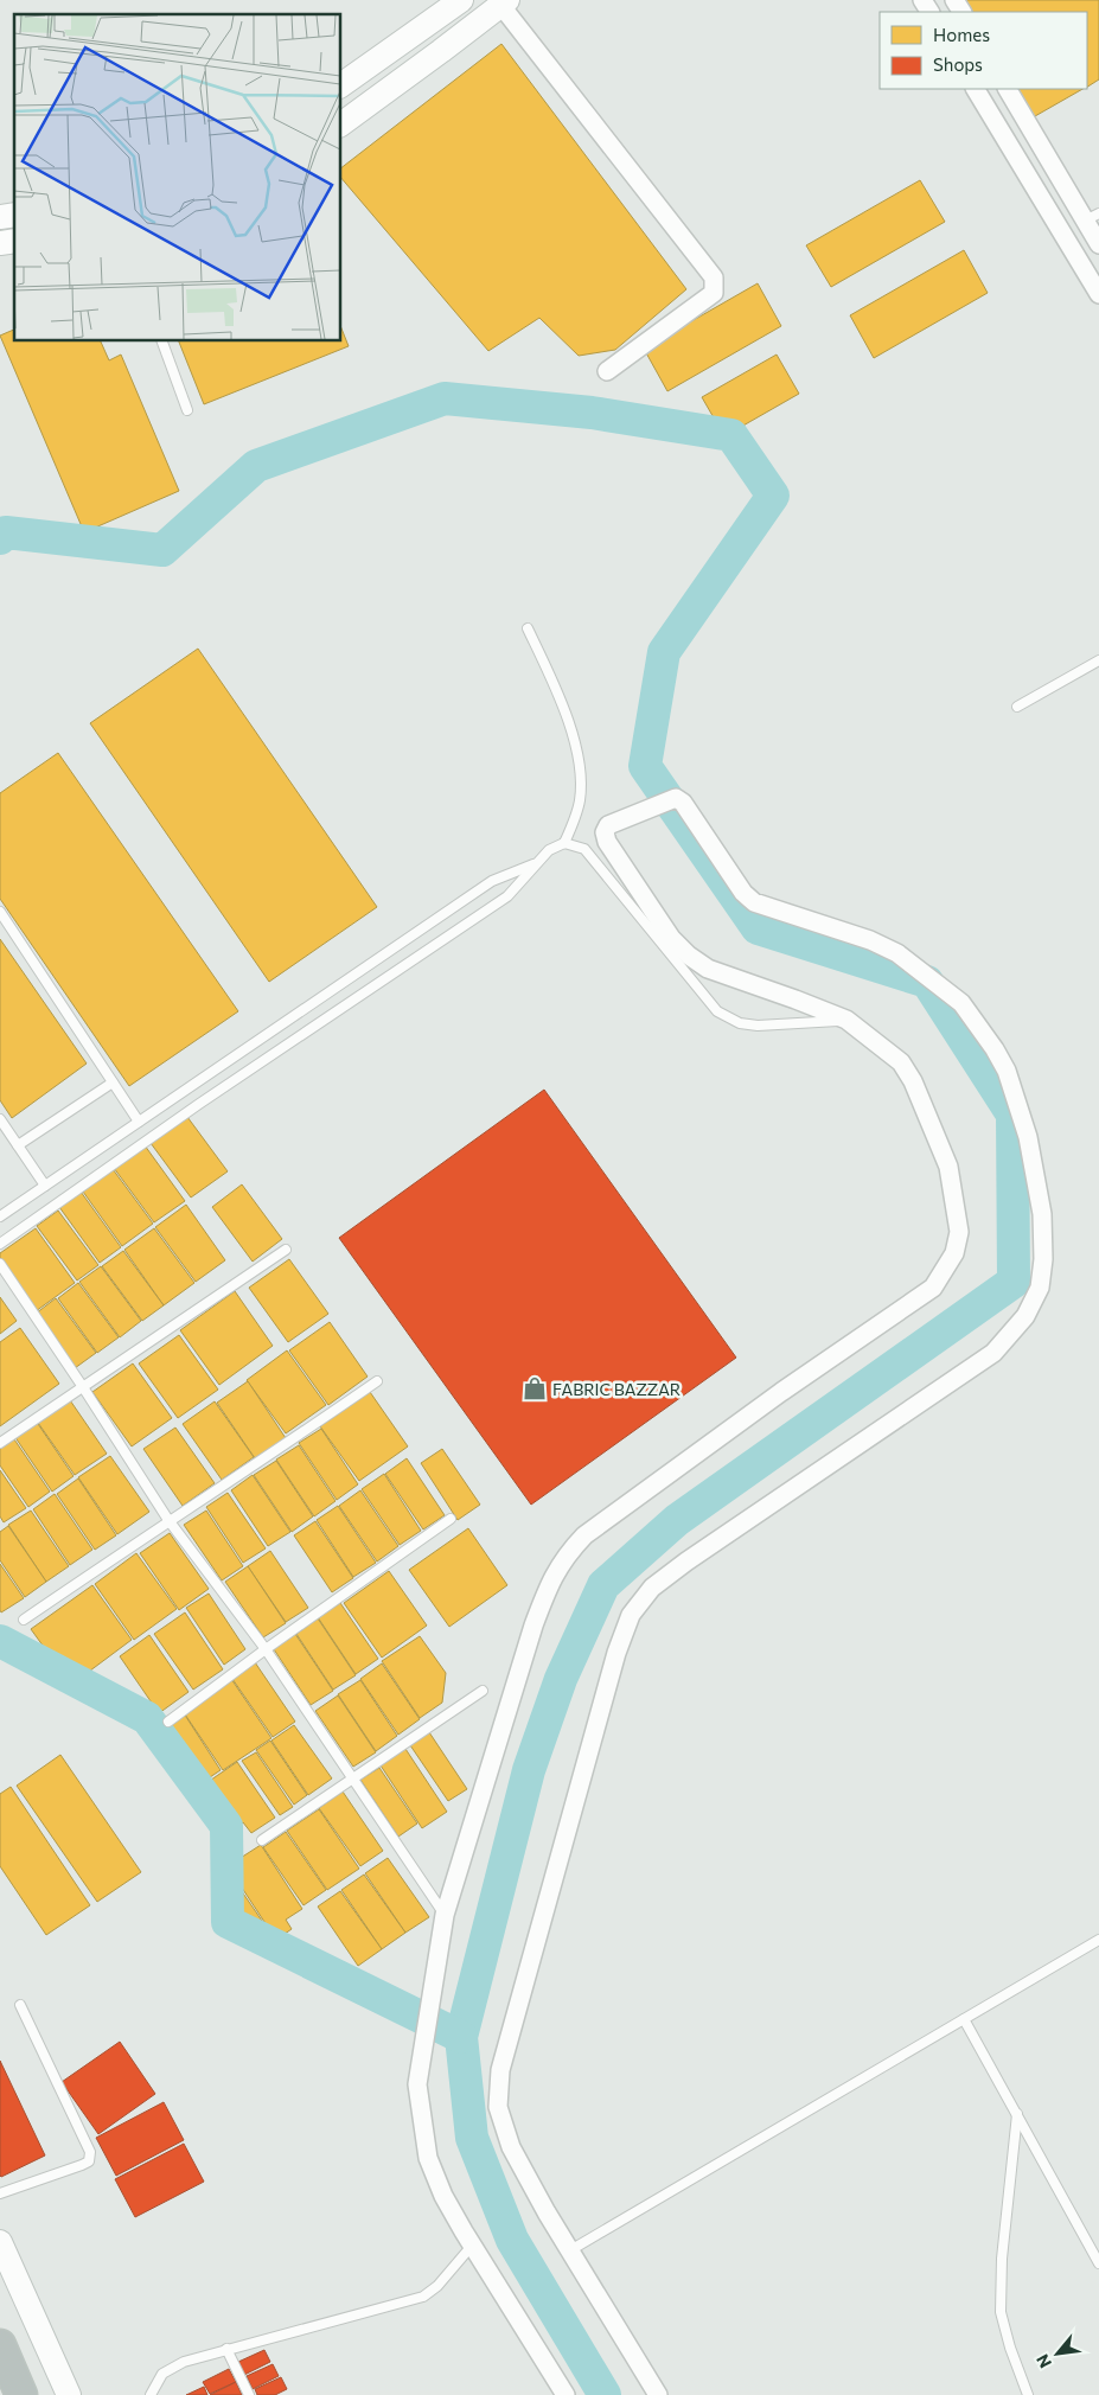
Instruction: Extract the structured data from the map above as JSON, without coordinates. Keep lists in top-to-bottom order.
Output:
{
  "places": {
    "shop": ["FABRIC BAZZAR"]
  },
  "legend": ["Homes", "Shops"],
  "north": "bottom left"
}
